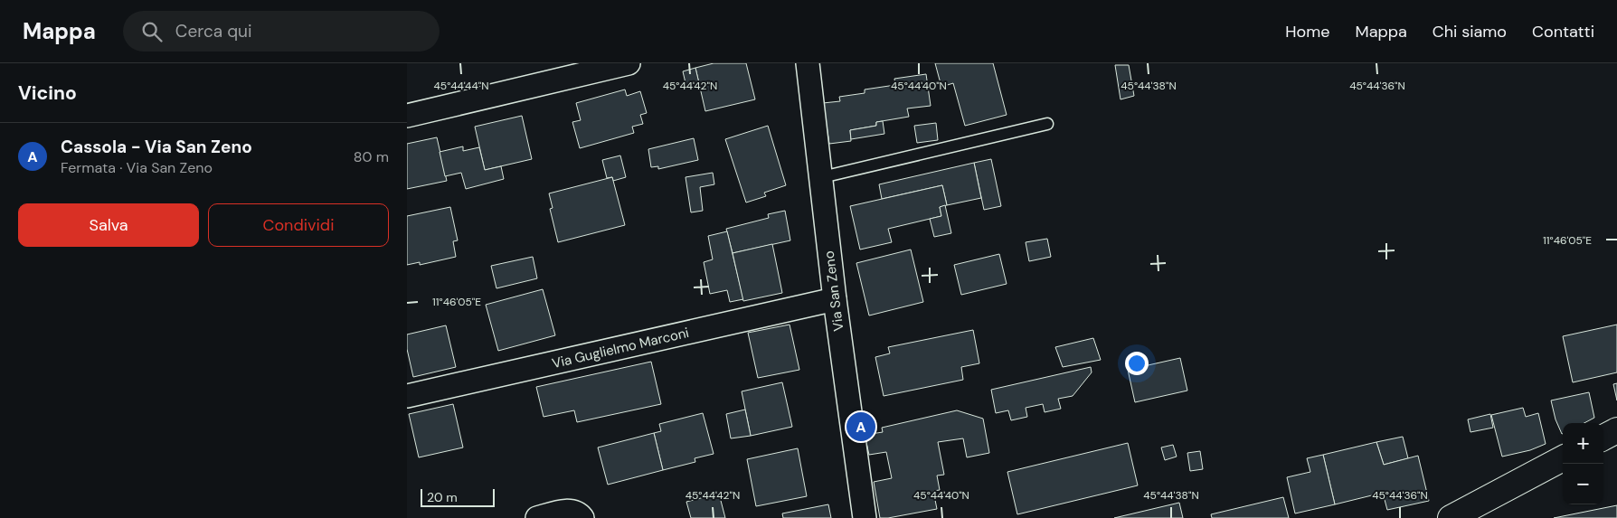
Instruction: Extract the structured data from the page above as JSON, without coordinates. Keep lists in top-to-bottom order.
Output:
{
  "streets": {
    "street": ["Via San Zeno", "Via Guglielmo Marconi"]
  },
  "crossings": [
    ["Via San Zeno", "Via Guglielmo Marconi"]
  ],
  "scale_bar": "20 m",
  "page": {
    "header": "Mappa",
    "search": "Cerca qui",
    "nav": [
      "Home",
      "Mappa",
      "Chi siamo",
      "Contatti"
    ],
    "heading": "Vicino",
    "list": [
      {
        "mark": "A",
        "name": "Cassola - Via San Zeno",
        "note": "Fermata · Via San Zeno",
        "value": "80 m"
      }
    ],
    "buttons": ["Salva", "Condividi"],
    "pins": "A",
    "map_buttons": ["+", "−"],
    "scale": "20 m"
  },
  "coordinates": [
    "45°44'44\"N",
    "45°44'42\"N",
    "45°44'40\"N",
    "45°44'38\"N",
    "45°44'36\"N",
    "11°46'05\"E"
  ]
}
